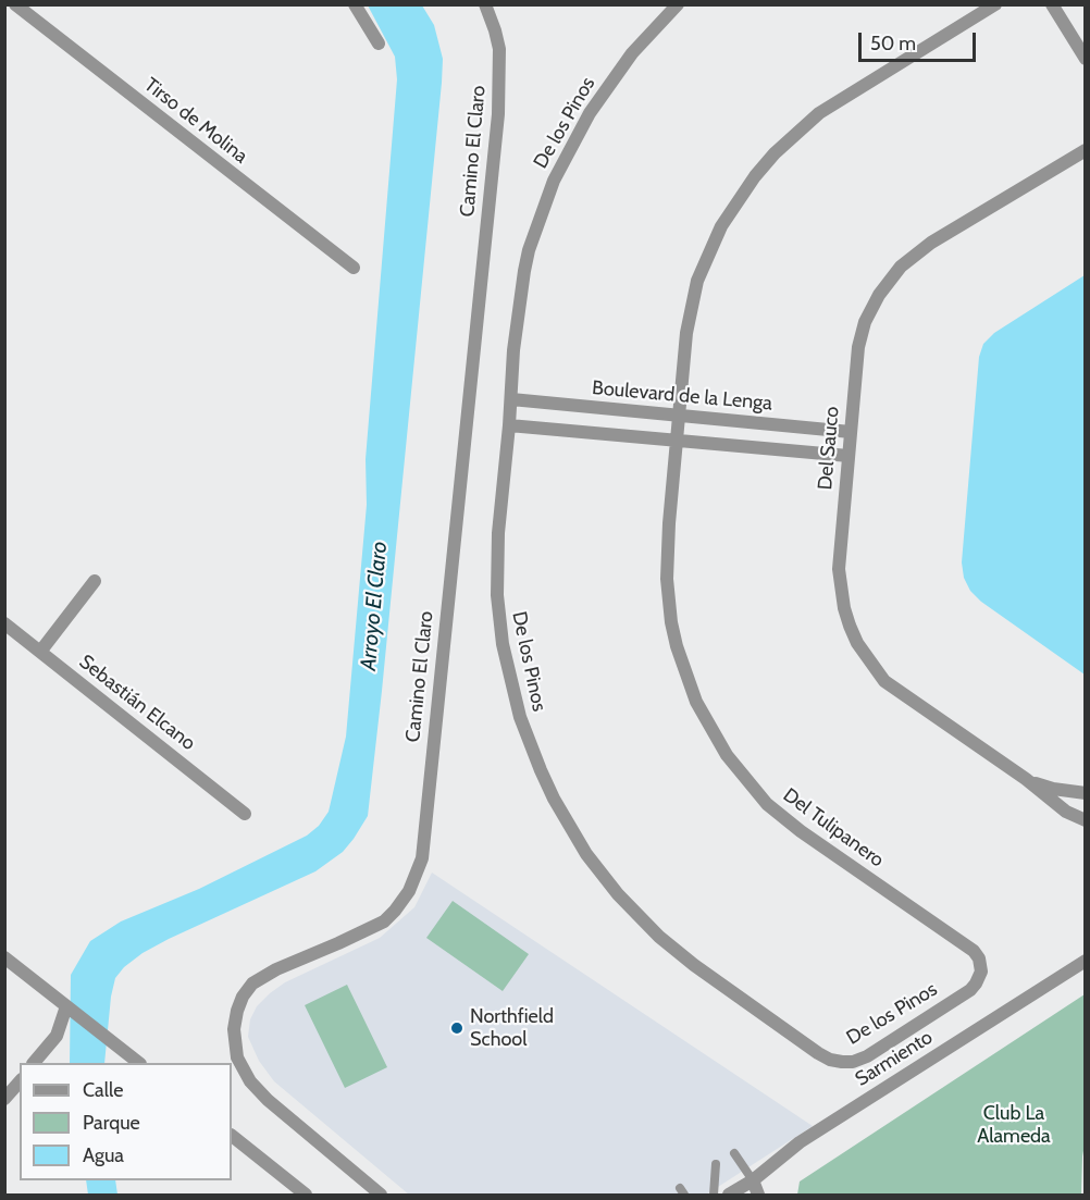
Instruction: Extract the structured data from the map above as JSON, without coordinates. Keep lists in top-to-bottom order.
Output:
{
  "streets": {
    "street": [
      "Tirso de Molina",
      "De los Pinos",
      "Camino El Claro",
      "Boulevard de la Lenga",
      "Del Sauco",
      "Sebastián Elcano",
      "Del Tulipanero",
      "Sarmiento"
    ]
  },
  "crossings": [
    ["De los Pinos", "Boulevard de la Lenga"],
    ["De los Pinos", "Del Tulipanero"],
    ["Boulevard de la Lenga", "Del Sauco"],
    ["Boulevard de la Lenga", "Del Tulipanero"]
  ],
  "water": ["Arroyo El Claro"],
  "parks": ["Club La Alameda"],
  "places": ["Northfield School"],
  "legend": ["Calle", "Parque", "Agua"],
  "scale_bar": "50 m"
}
